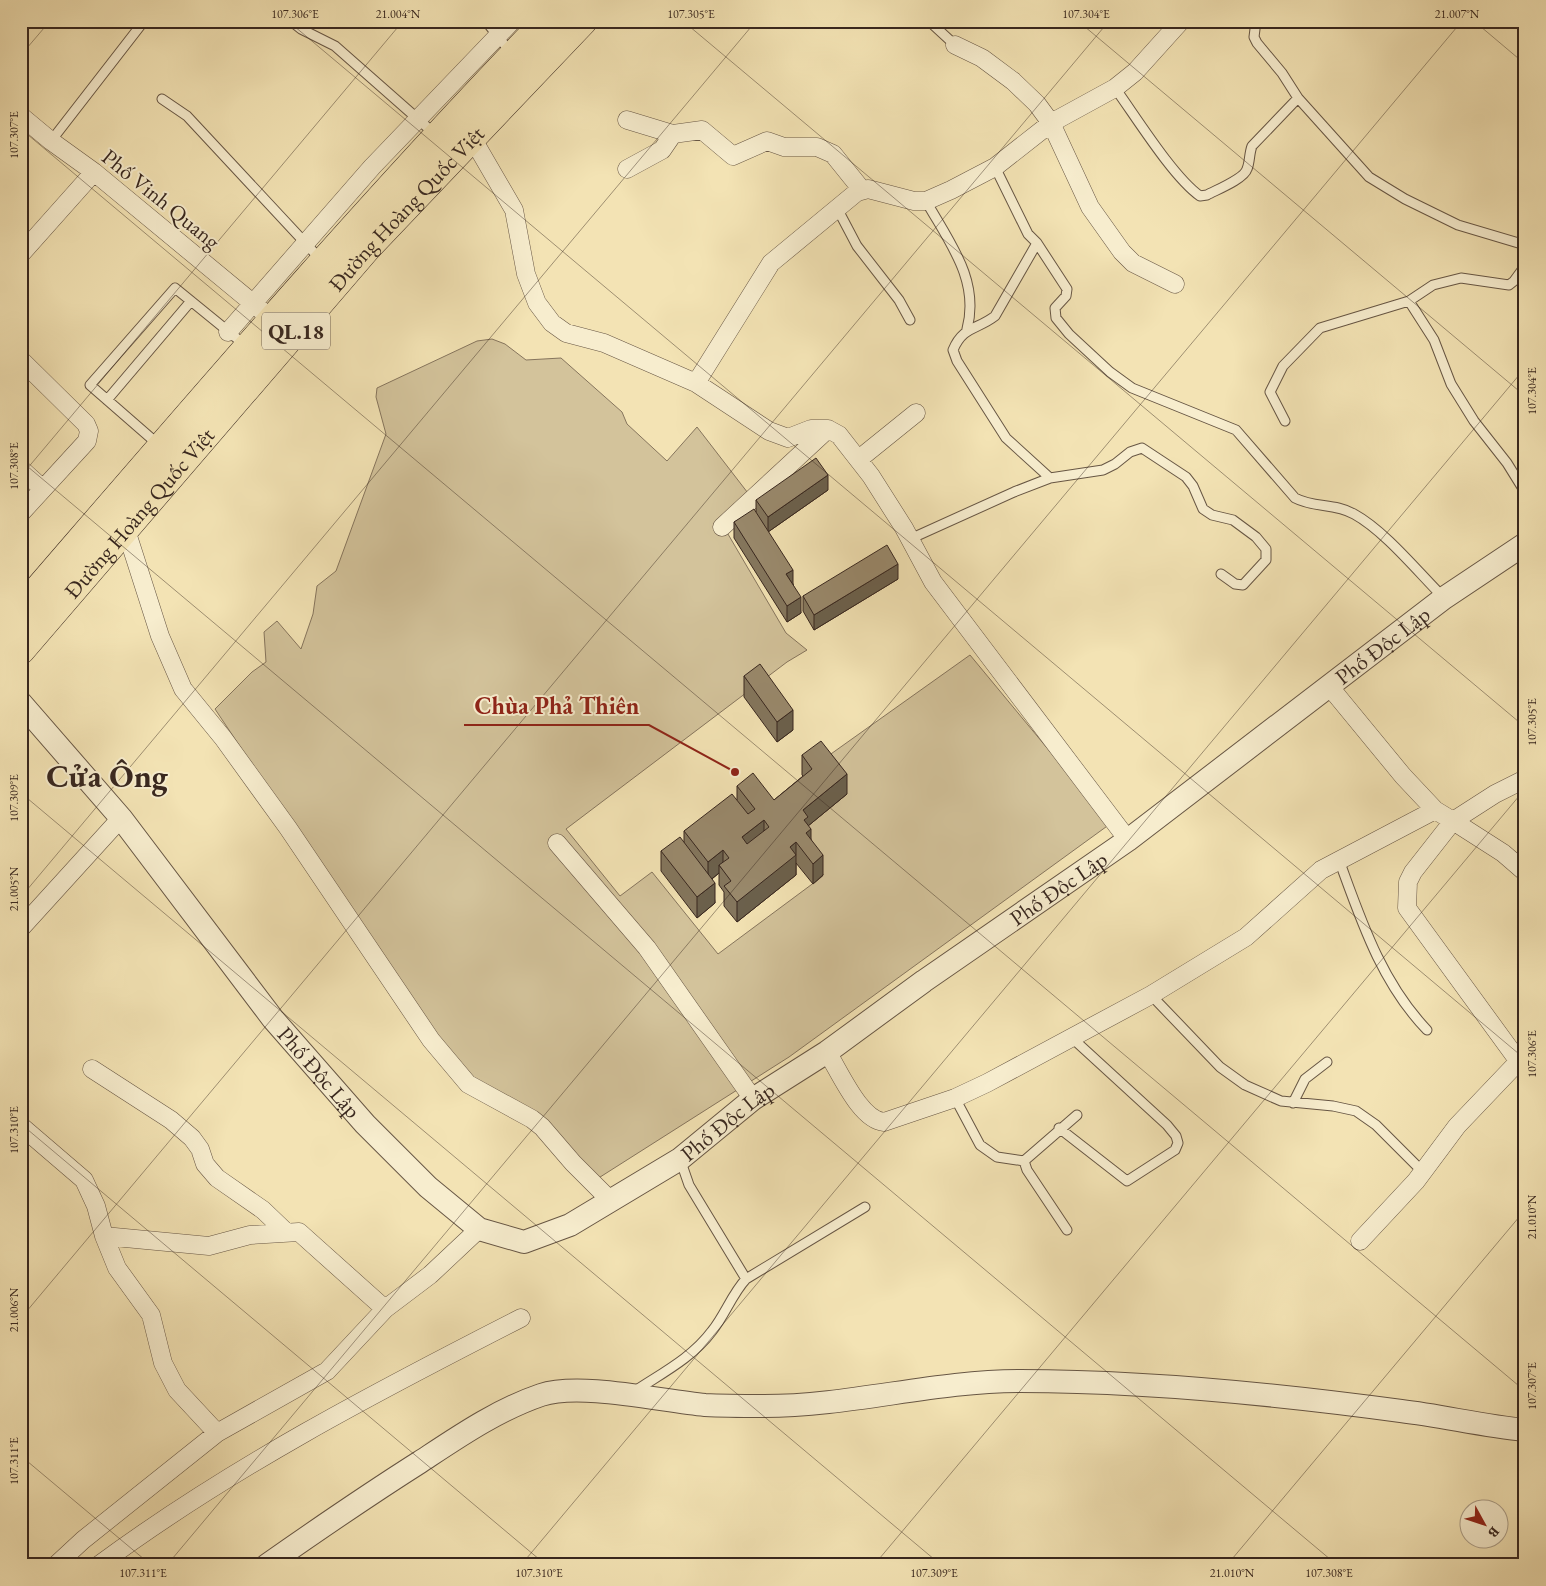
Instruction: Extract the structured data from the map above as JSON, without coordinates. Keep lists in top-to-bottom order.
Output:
{
  "streets": {
    "highway": ["Đường Hoàng Quốc Việt", "QL.18"],
    "street": ["Phố Vinh Quang", "Phố Độc Lập"]
  },
  "crossings": [
    ["Phố Vinh Quang", "Đường Hoàng Quốc Việt"]
  ],
  "districts": ["Cửa Ông"],
  "places": ["Chùa Phả Thiên"],
  "north": "bottom right",
  "coordinates": [
    "107.306°E",
    "21.004°N",
    "107.305°E",
    "107.304°E",
    "21.007°N",
    "107.307°E",
    "107.308°E",
    "107.309°E",
    "21.005°N",
    "107.310°E",
    "21.010°N",
    "21.006°N",
    "107.311°E"
  ]
}
